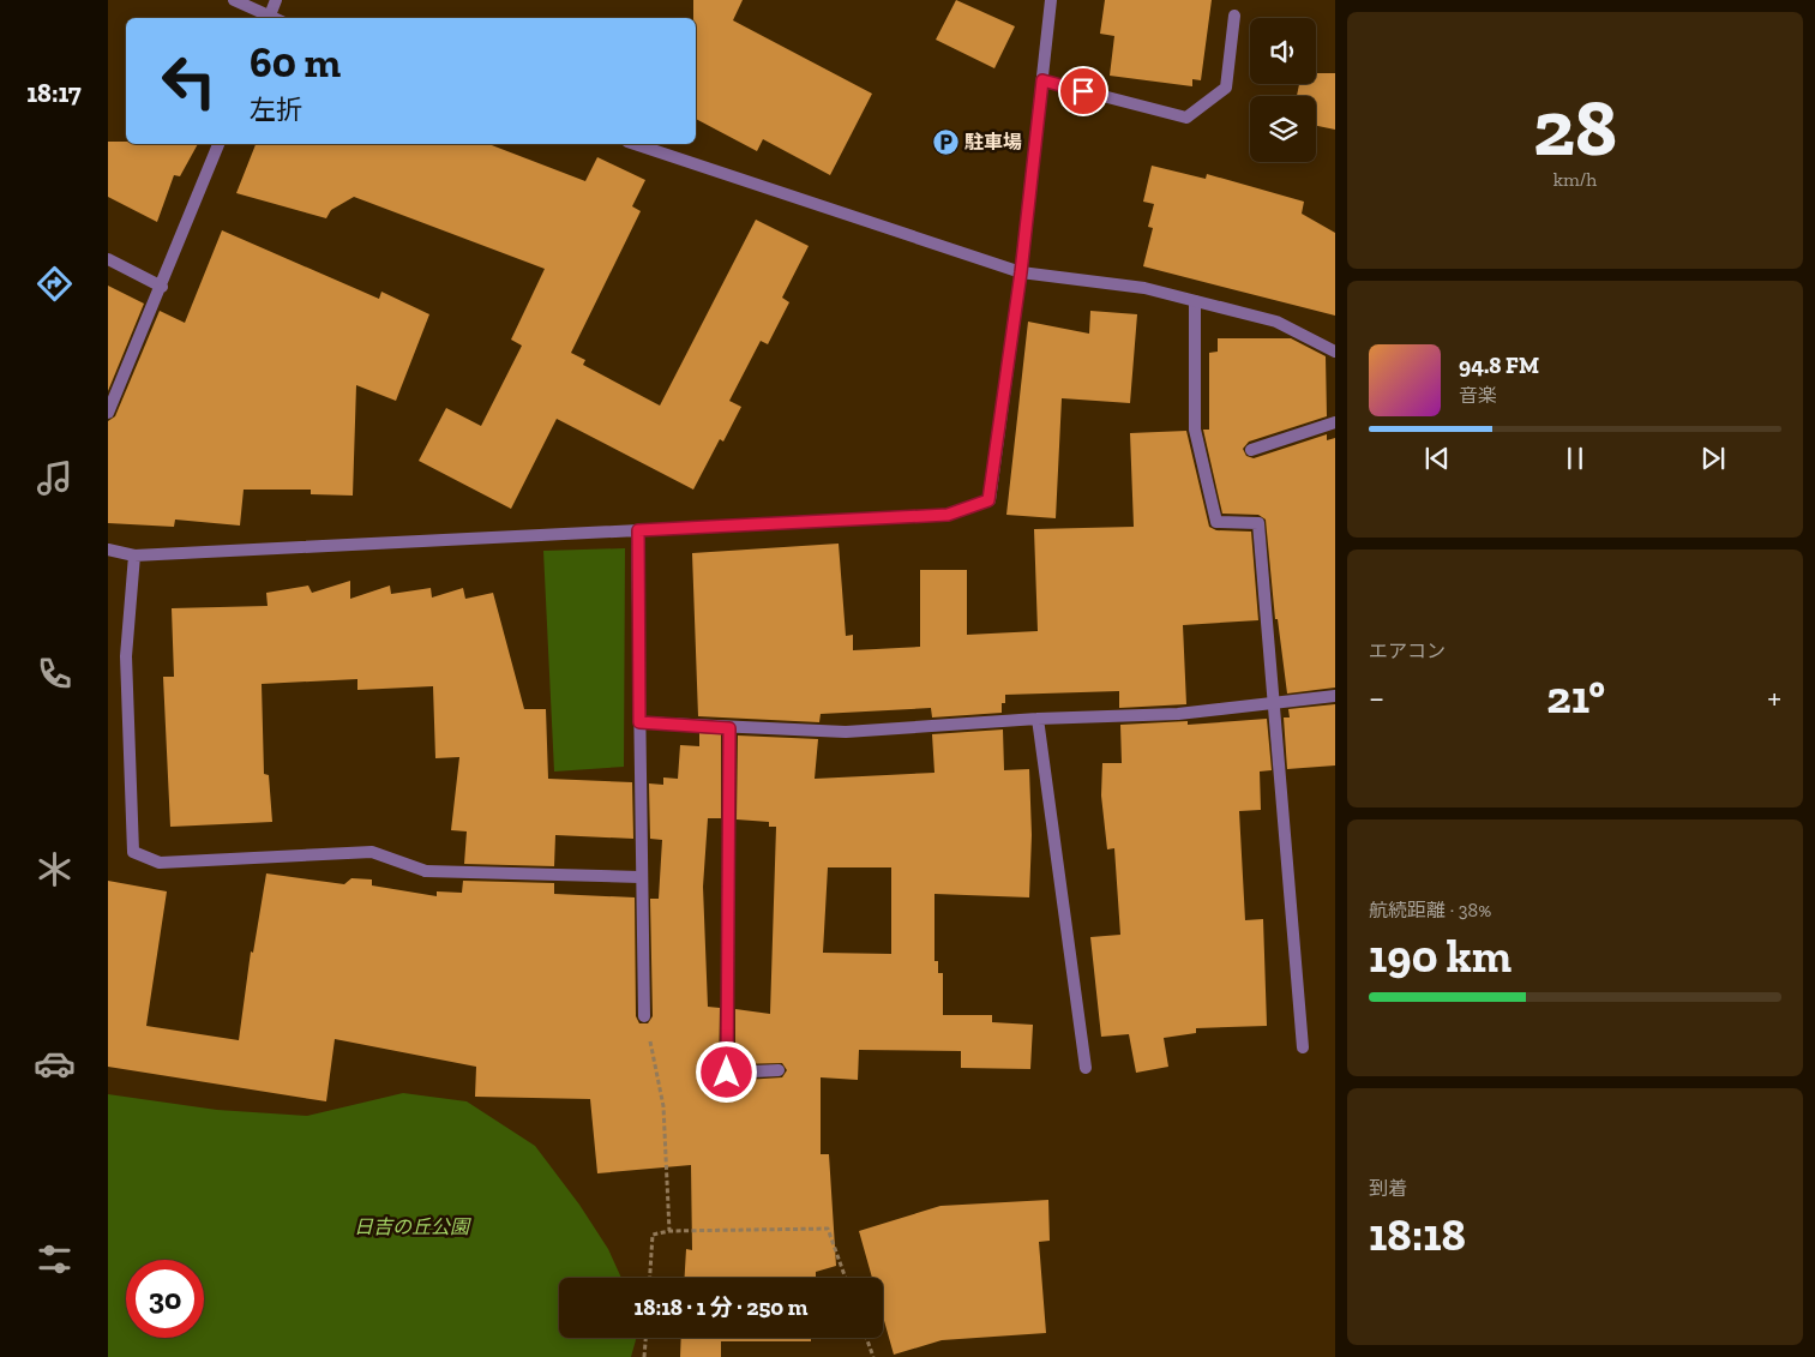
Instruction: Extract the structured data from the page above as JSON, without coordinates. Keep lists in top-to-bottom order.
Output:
{
  "parks": ["日吉の丘公園"],
  "places": {
    "parking": ["駐車場"]
  },
  "page": {
    "tabs": "18:17",
    "tile": [
      ["28", "km/h"],
      "エアコン",
      ["航続距離 · 38%", "190 km"],
      ["到着", "18:18"]
    ],
    "turn": ["60 m", "左折"],
    "song": ["94.8 FM", "音楽"],
    "heat": ["−", "21°", "+"],
    "limit": "30",
    "trip": "18:18 · 1 分 · 250 m"
  }
}
